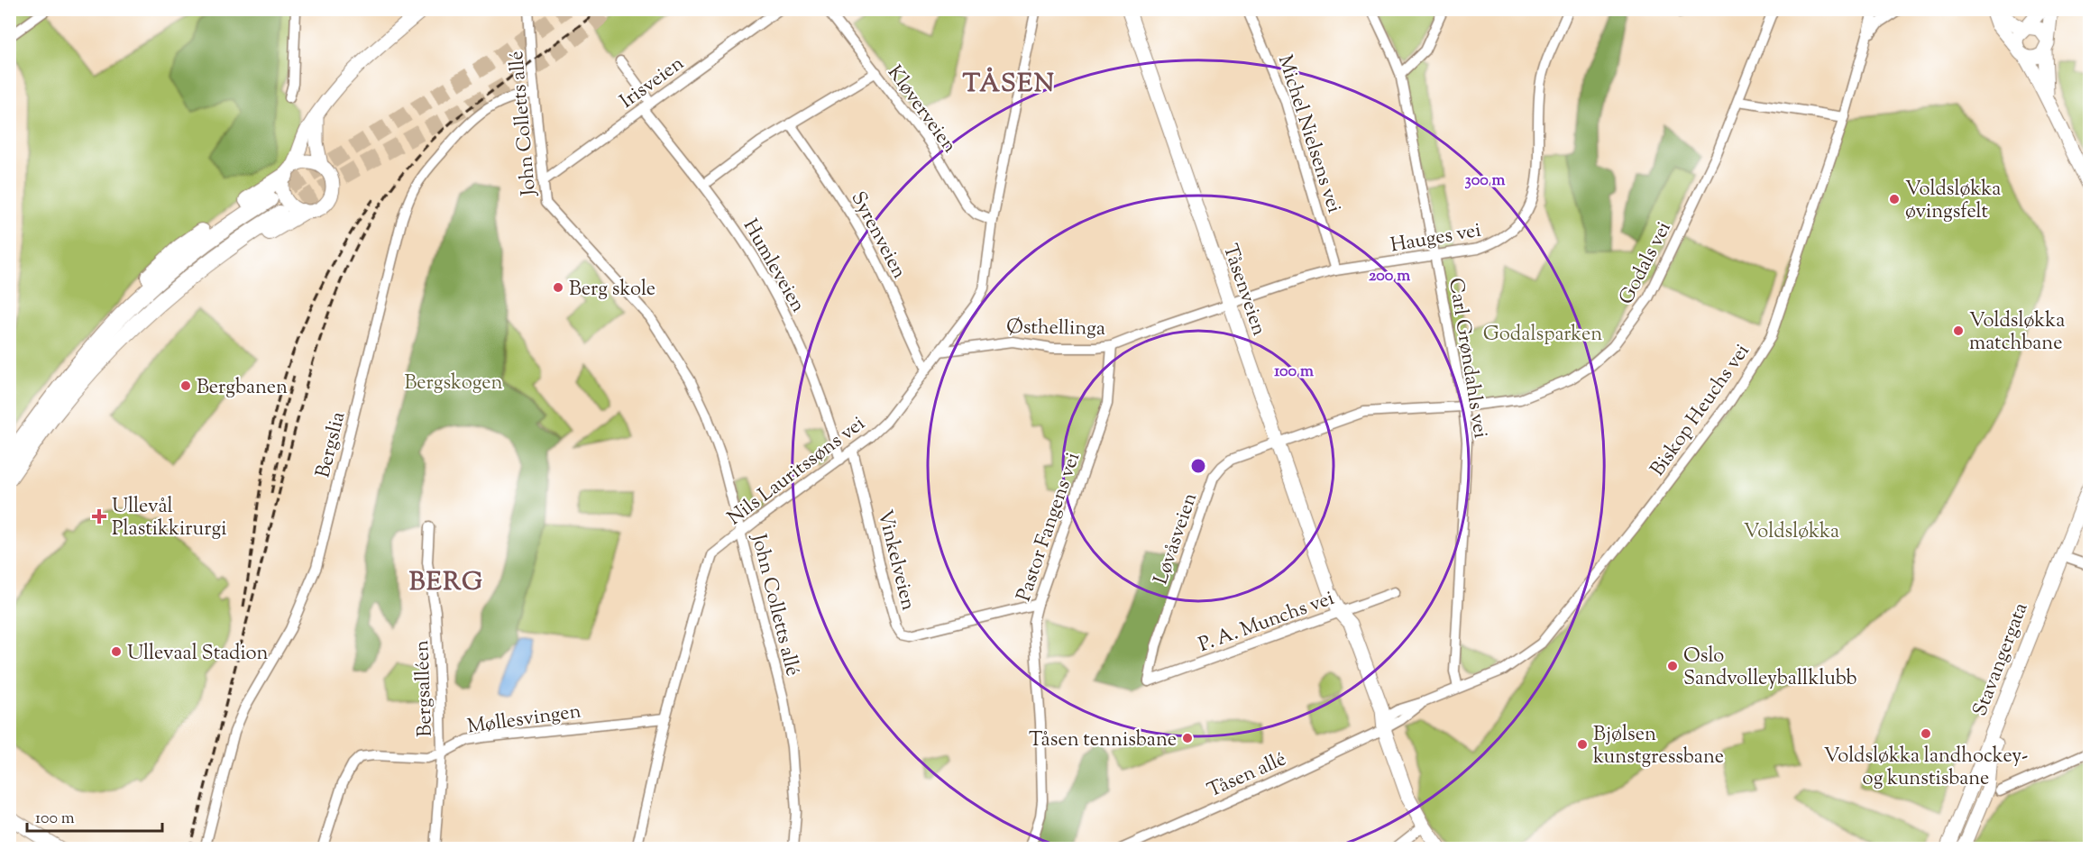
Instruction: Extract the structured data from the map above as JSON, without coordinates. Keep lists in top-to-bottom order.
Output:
{
  "streets": {
    "main road": ["Tåsenveien", "Stavangergata"],
    "street": [
      "Irisveien",
      "Kløverveien",
      "John Colletts allé",
      "Michel Nielsens vei",
      "Syrenveien",
      "Hauges vei",
      "Godals vei",
      "Humleveien",
      "Østhellinga",
      "Carl Grøndahls vei",
      "Biskop Heuchs vei",
      "Bergslia",
      "Nils Lauritssøns vei",
      "Pastor Fangens vei",
      "Løvåsveien",
      "Vinkelveien",
      "P. A. Munchs vei",
      "Bergsalléen",
      "Møllesvingen",
      "Tåsen allé"
    ]
  },
  "crossings": [
    ["Irisveien", "John Colletts allé"],
    ["Irisveien", "Humleveien"],
    ["Kløverveien", "Nils Lauritssøns vei"],
    ["John Colletts allé", "Bergslia"],
    ["John Colletts allé", "Nils Lauritssøns vei"],
    ["Michel Nielsens vei", "Hauges vei"],
    ["Syrenveien", "Nils Lauritssøns vei"],
    ["Hauges vei", "Tåsenveien"],
    ["Hauges vei", "Østhellinga"],
    ["Hauges vei", "Carl Grøndahls vei"],
    ["Godals vei", "Tåsenveien"],
    ["Godals vei", "Carl Grøndahls vei"],
    ["Godals vei", "Løvåsveien"],
    ["Humleveien", "Nils Lauritssøns vei"],
    ["Tåsenveien", "Østhellinga"],
    ["Tåsenveien", "Biskop Heuchs vei"],
    ["Tåsenveien", "Løvåsveien"],
    ["Tåsenveien", "P. A. Munchs vei"],
    ["Tåsenveien", "Tåsen allé"],
    ["Østhellinga", "Nils Lauritssøns vei"],
    ["Østhellinga", "Pastor Fangens vei"],
    ["Carl Grøndahls vei", "Biskop Heuchs vei"],
    ["Biskop Heuchs vei", "Tåsen allé"],
    ["Nils Lauritssøns vei", "Vinkelveien"],
    ["Nils Lauritssøns vei", "Møllesvingen"],
    ["Pastor Fangens vei", "Vinkelveien"],
    ["Løvåsveien", "P. A. Munchs vei"],
    ["Bergsalléen", "Møllesvingen"]
  ],
  "districts": ["TÅSEN", "BERG"],
  "parks": ["Godalsparken", "Bergskogen", "Voldsløkka"],
  "places": {
    "other": [
      "Voldsløkka øvingsfelt",
      "Berg skole",
      "Voldsløkka matchbane",
      "Bergbanen",
      "Ullevaal Stadion",
      "Oslo Sandvolleyballklubb",
      "Voldsløkka landhockey- og kunstisbane",
      "Tåsen tennisbane",
      "Bjølsen kunstgressbane"
    ],
    "health": ["Ullevål Plastikkirurgi"]
  },
  "scale_bar": "100 m",
  "rings": ["300 m", "200 m", "100 m"]
}
